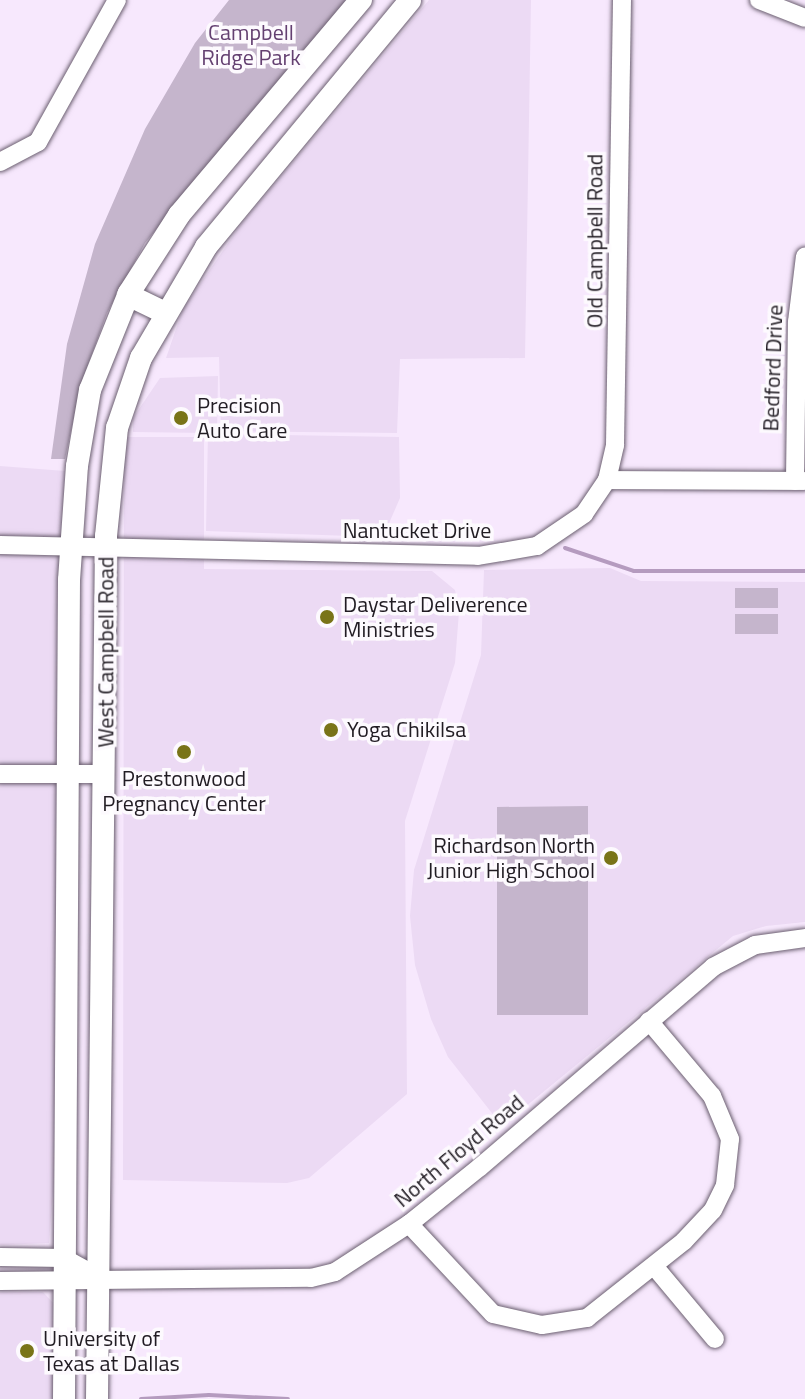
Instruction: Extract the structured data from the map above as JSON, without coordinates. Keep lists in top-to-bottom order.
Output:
{
  "streets": {
    "main road": ["West Campbell Road"],
    "street": [
      "Old Campbell Road",
      "Bedford Drive",
      "Nantucket Drive",
      "North Floyd Road"
    ]
  },
  "crossings": [
    ["Old Campbell Road", "Nantucket Drive"],
    ["Nantucket Drive", "West Campbell Road"],
    ["West Campbell Road", "North Floyd Road"]
  ],
  "parks": ["Campbell Ridge Park"],
  "places": [
    "Precision Auto Care",
    "Daystar Deliverence Ministries",
    "Yoga Chikilsa",
    "Prestonwood Pregnancy Center",
    "Richardson North Junior High School",
    "University of Texas at Dallas"
  ]
}
